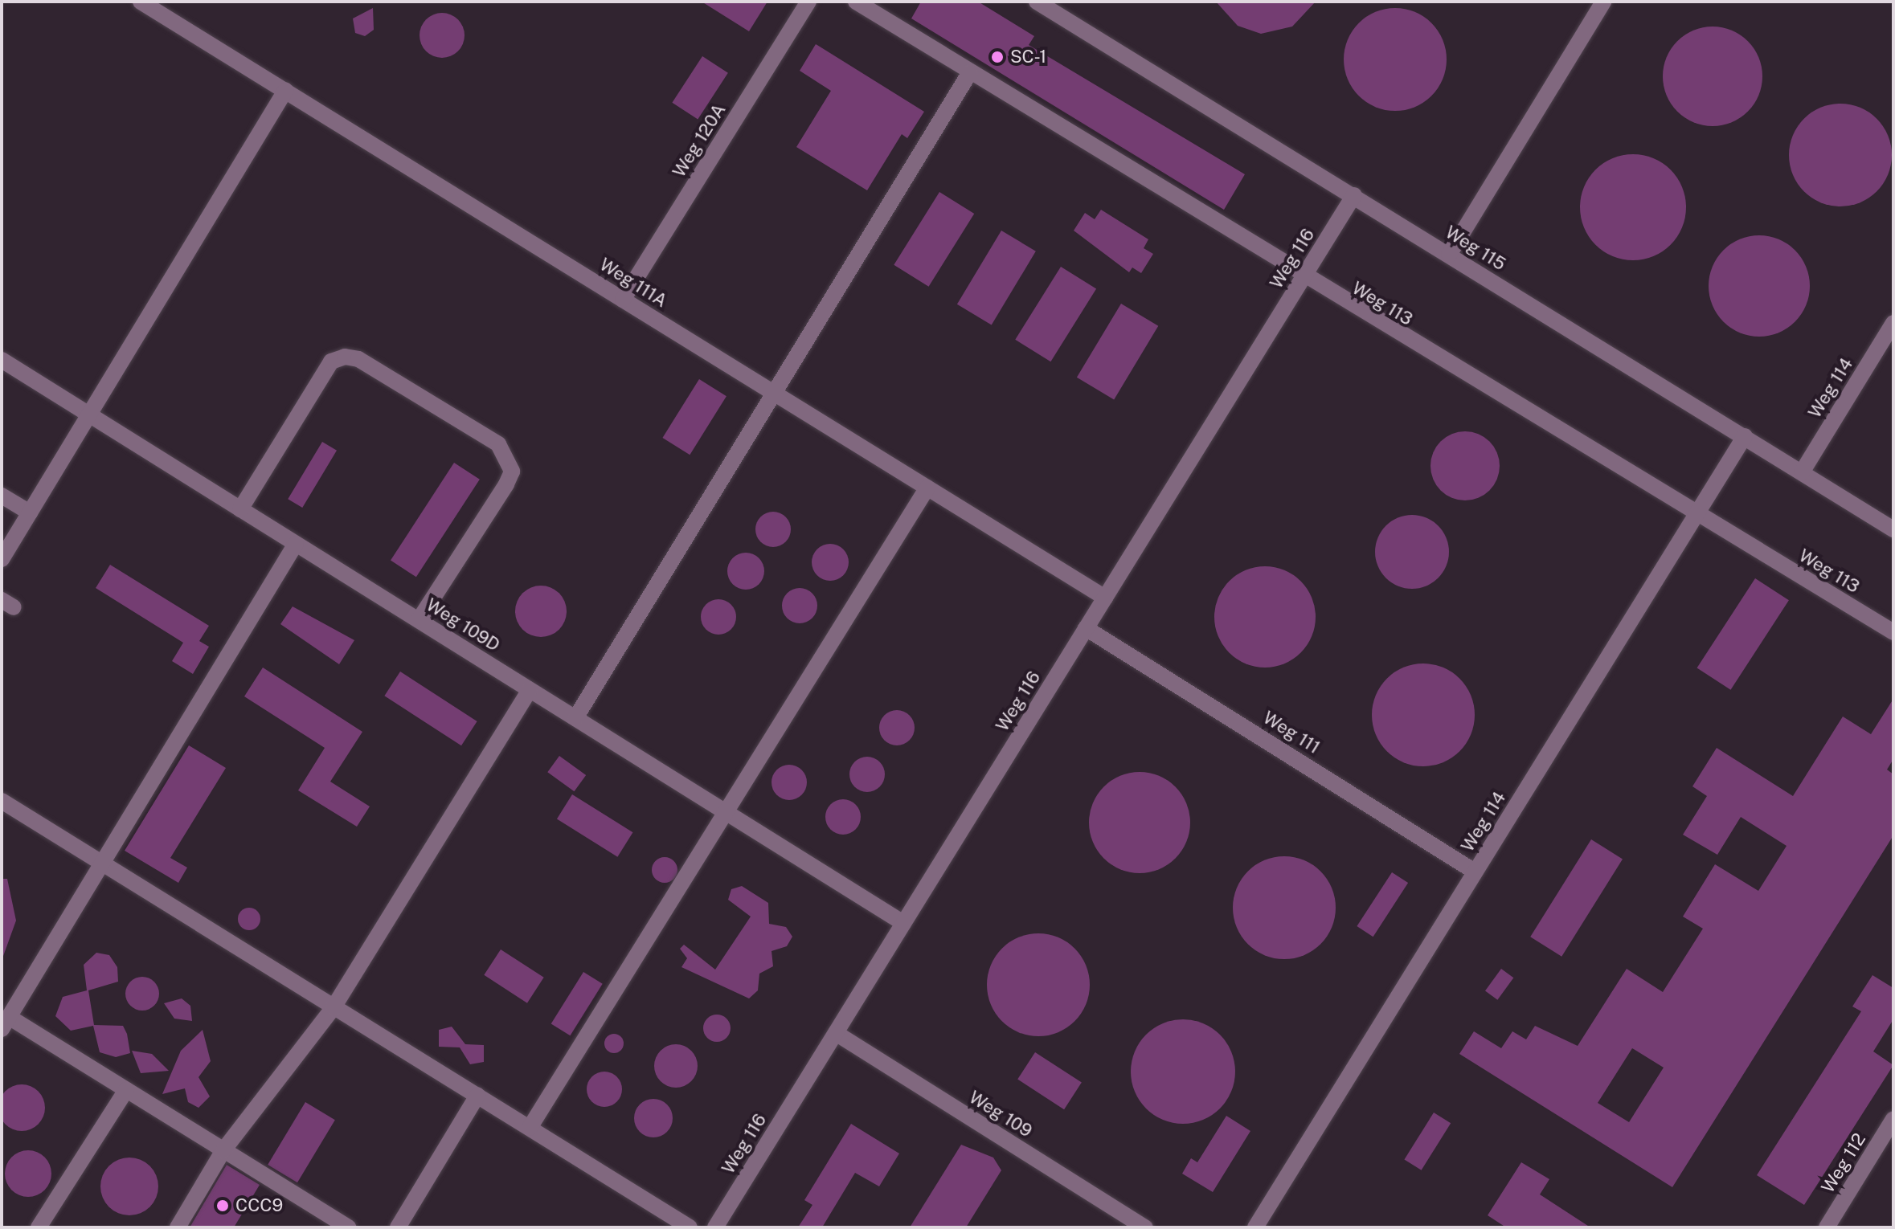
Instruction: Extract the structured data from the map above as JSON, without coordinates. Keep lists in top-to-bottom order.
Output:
{
  "streets": {
    "lane": [
      "Weg 120A",
      "Weg 115",
      "Weg 116",
      "Weg 111A",
      "Weg 113",
      "Weg 114",
      "Weg 109D",
      "Weg 111",
      "Weg 109",
      "Weg 112"
    ]
  },
  "crossings": [
    ["Weg 120A", "Weg 111A"],
    ["Weg 115", "Weg 116"],
    ["Weg 115", "Weg 114"],
    ["Weg 116", "Weg 111A"],
    ["Weg 116", "Weg 113"],
    ["Weg 116", "Weg 109D"],
    ["Weg 116", "Weg 111"],
    ["Weg 116", "Weg 109"],
    ["Weg 113", "Weg 114"],
    ["Weg 114", "Weg 111"]
  ],
  "places": ["SC-1", "CCC9"]
}
